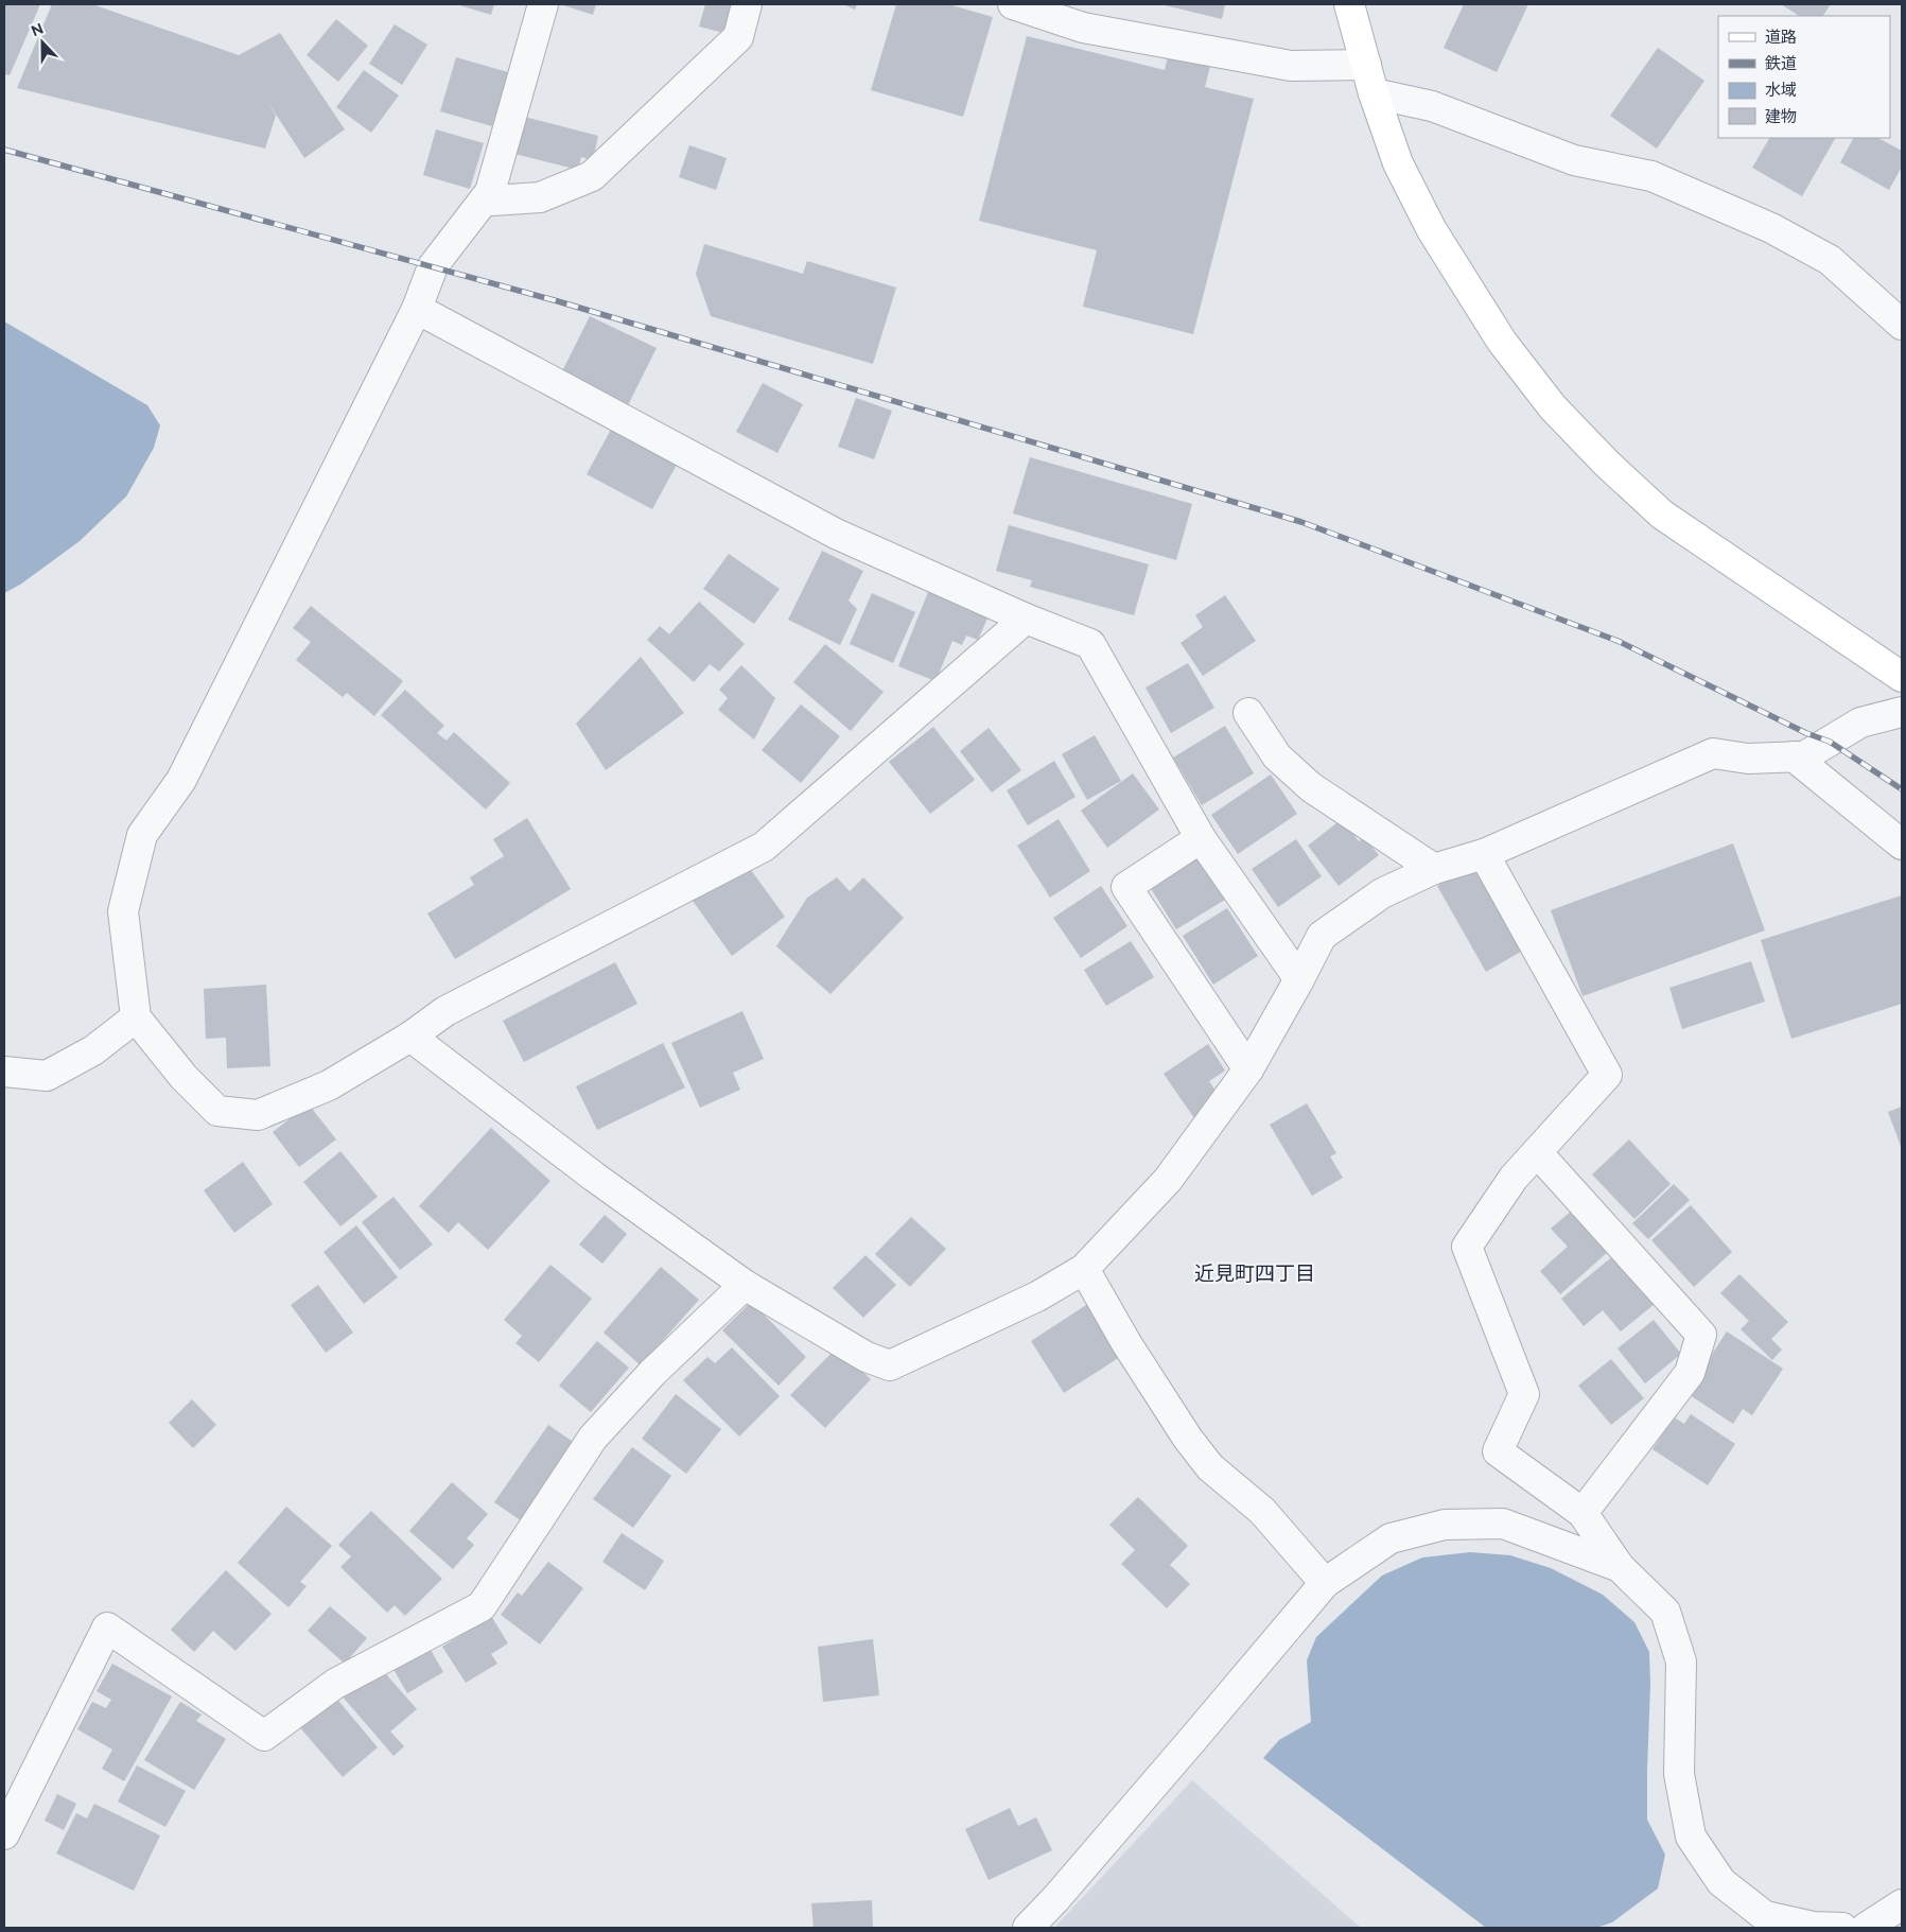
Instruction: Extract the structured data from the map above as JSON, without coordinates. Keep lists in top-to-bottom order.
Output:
{
  "districts": ["近見町四丁目"],
  "legend": [
    "道路",
    "鉄道",
    "水域",
    "建物"
  ],
  "north": "top"
}
